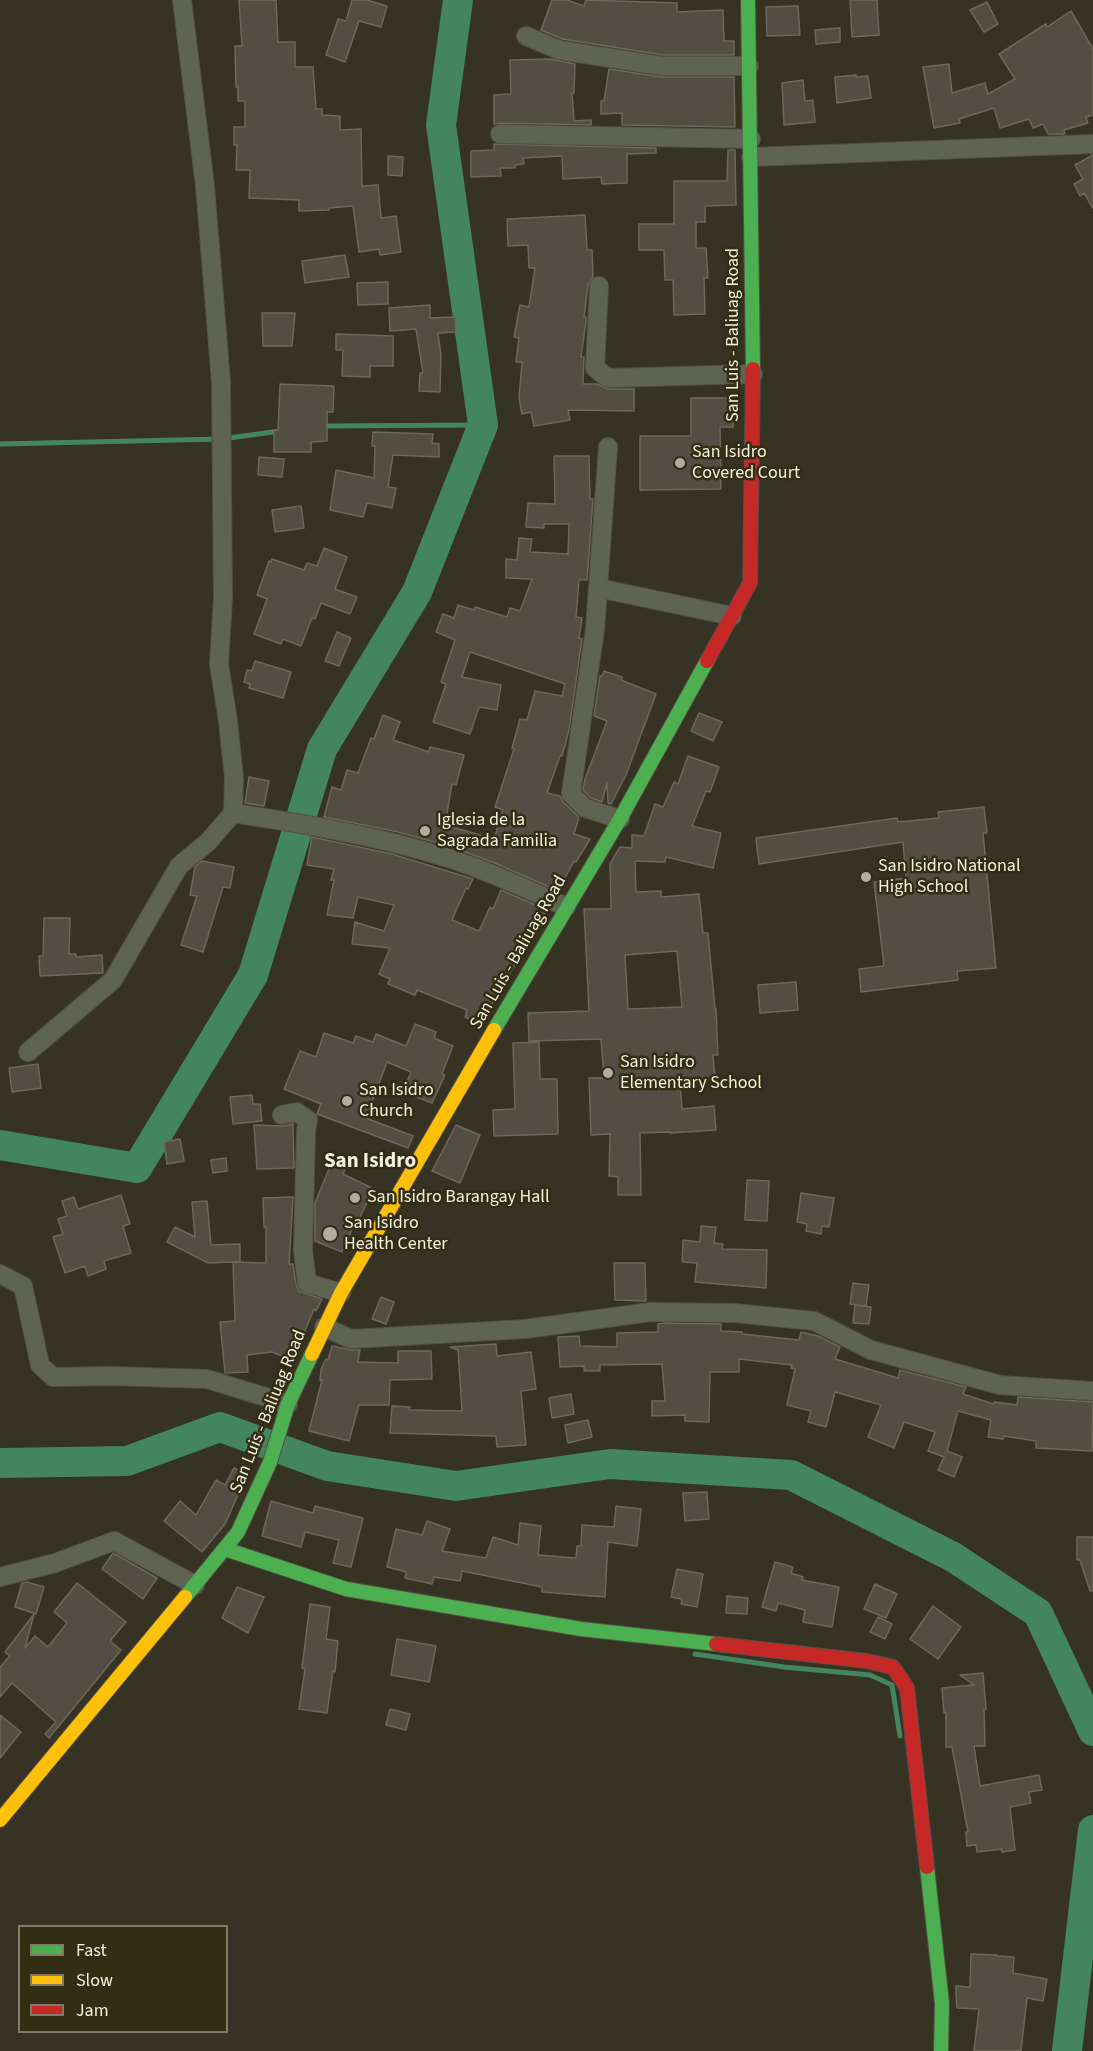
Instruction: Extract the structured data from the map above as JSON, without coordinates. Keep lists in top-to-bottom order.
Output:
{
  "streets": {
    "main road": ["San Luis - Baliuag Road"]
  },
  "districts": ["San Isidro"],
  "places": [
    "San Isidro Covered Court",
    "Iglesia de la Sagrada Familia",
    "San Isidro National High School",
    "San Isidro Elementary School",
    "San Isidro Church",
    "San Isidro Barangay Hall",
    "San Isidro Health Center"
  ],
  "legend": ["Fast", "Slow", "Jam"]
}
